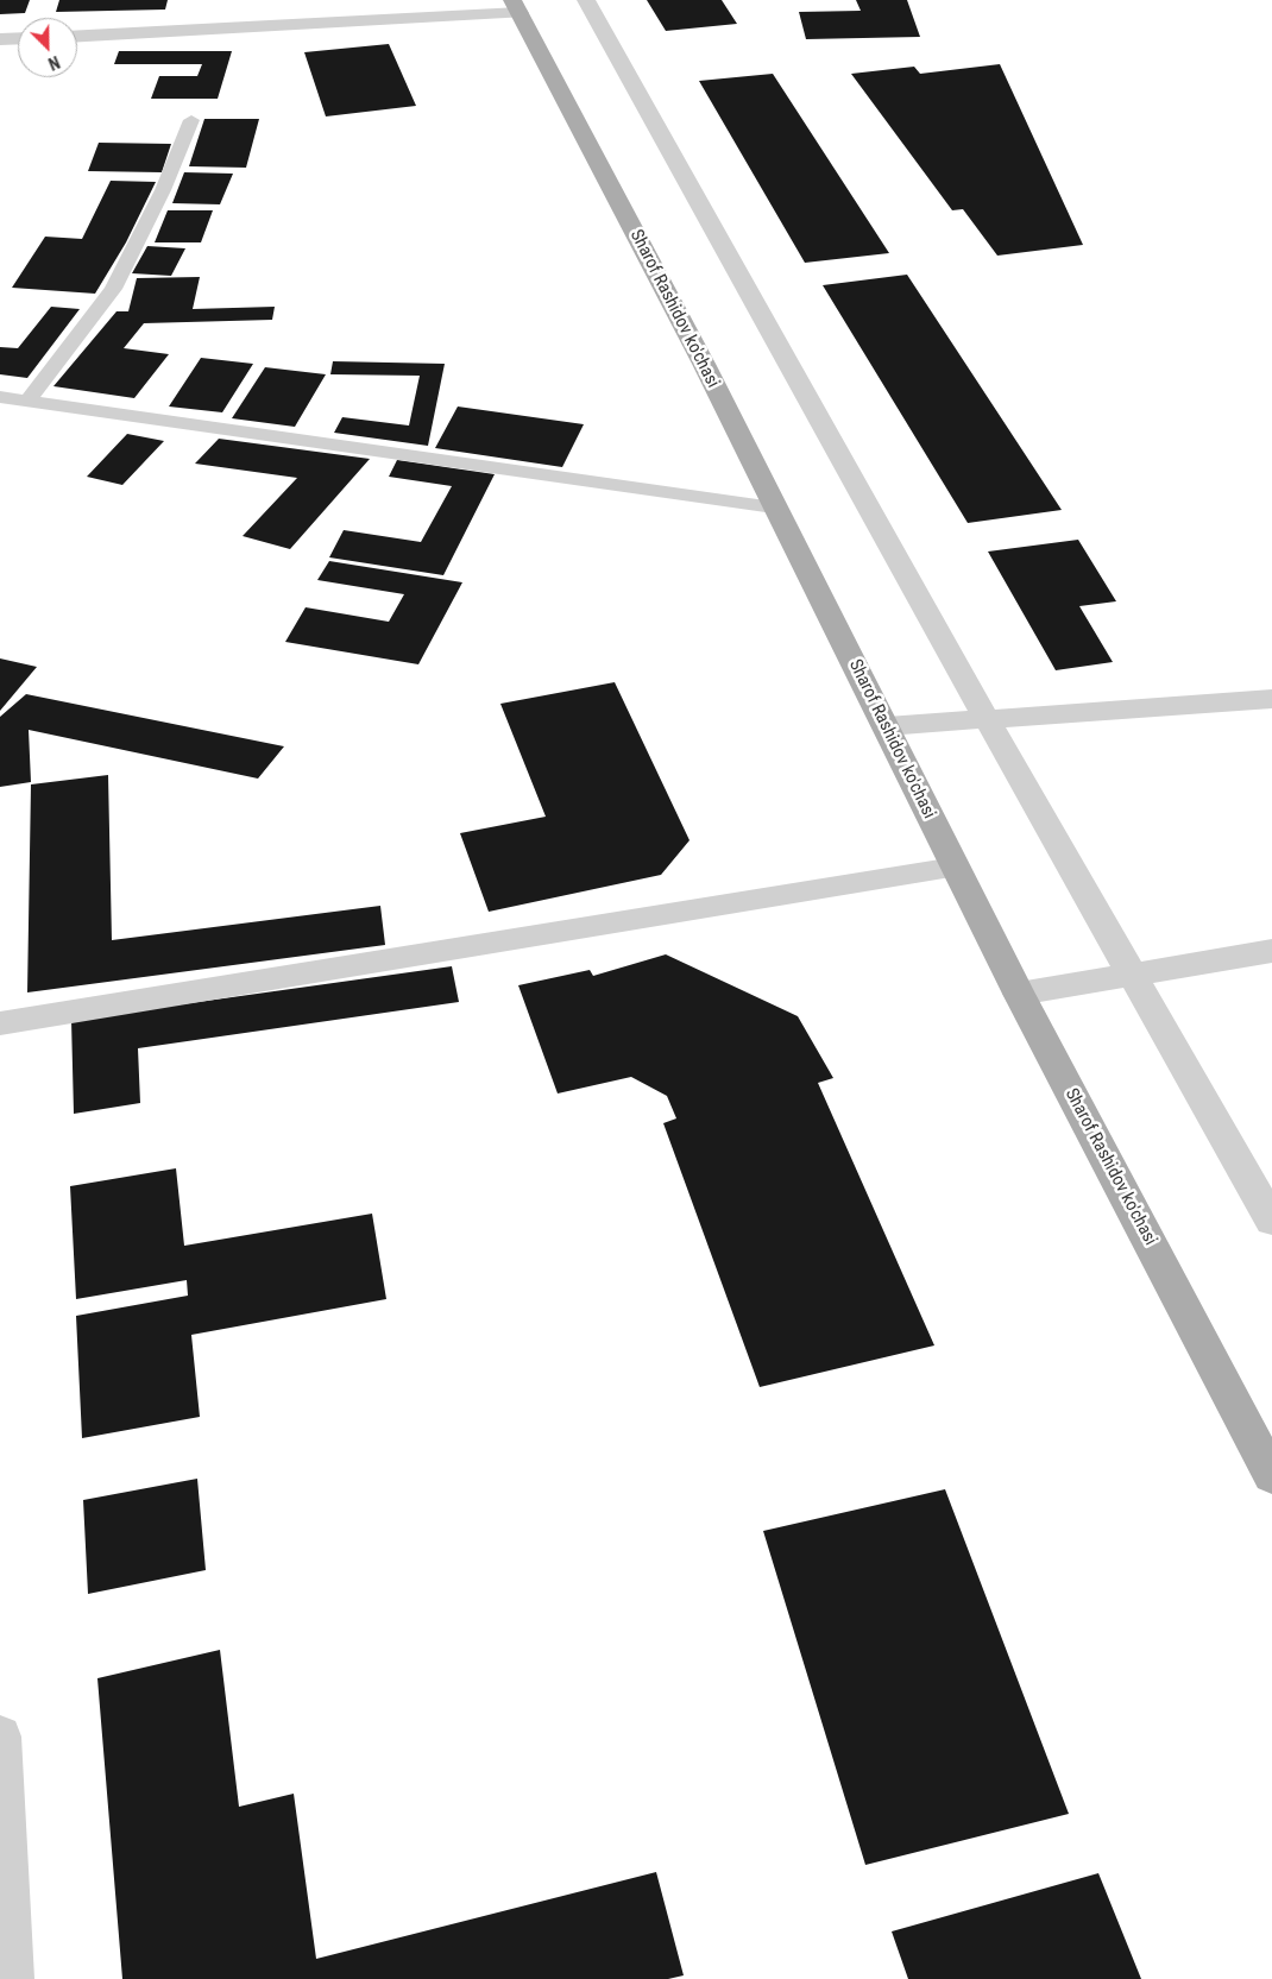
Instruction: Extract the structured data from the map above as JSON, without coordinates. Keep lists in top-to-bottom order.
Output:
{
  "streets": {
    "main road": ["Sharof Rashidov ko'chasi"]
  },
  "north": "bottom right"
}
